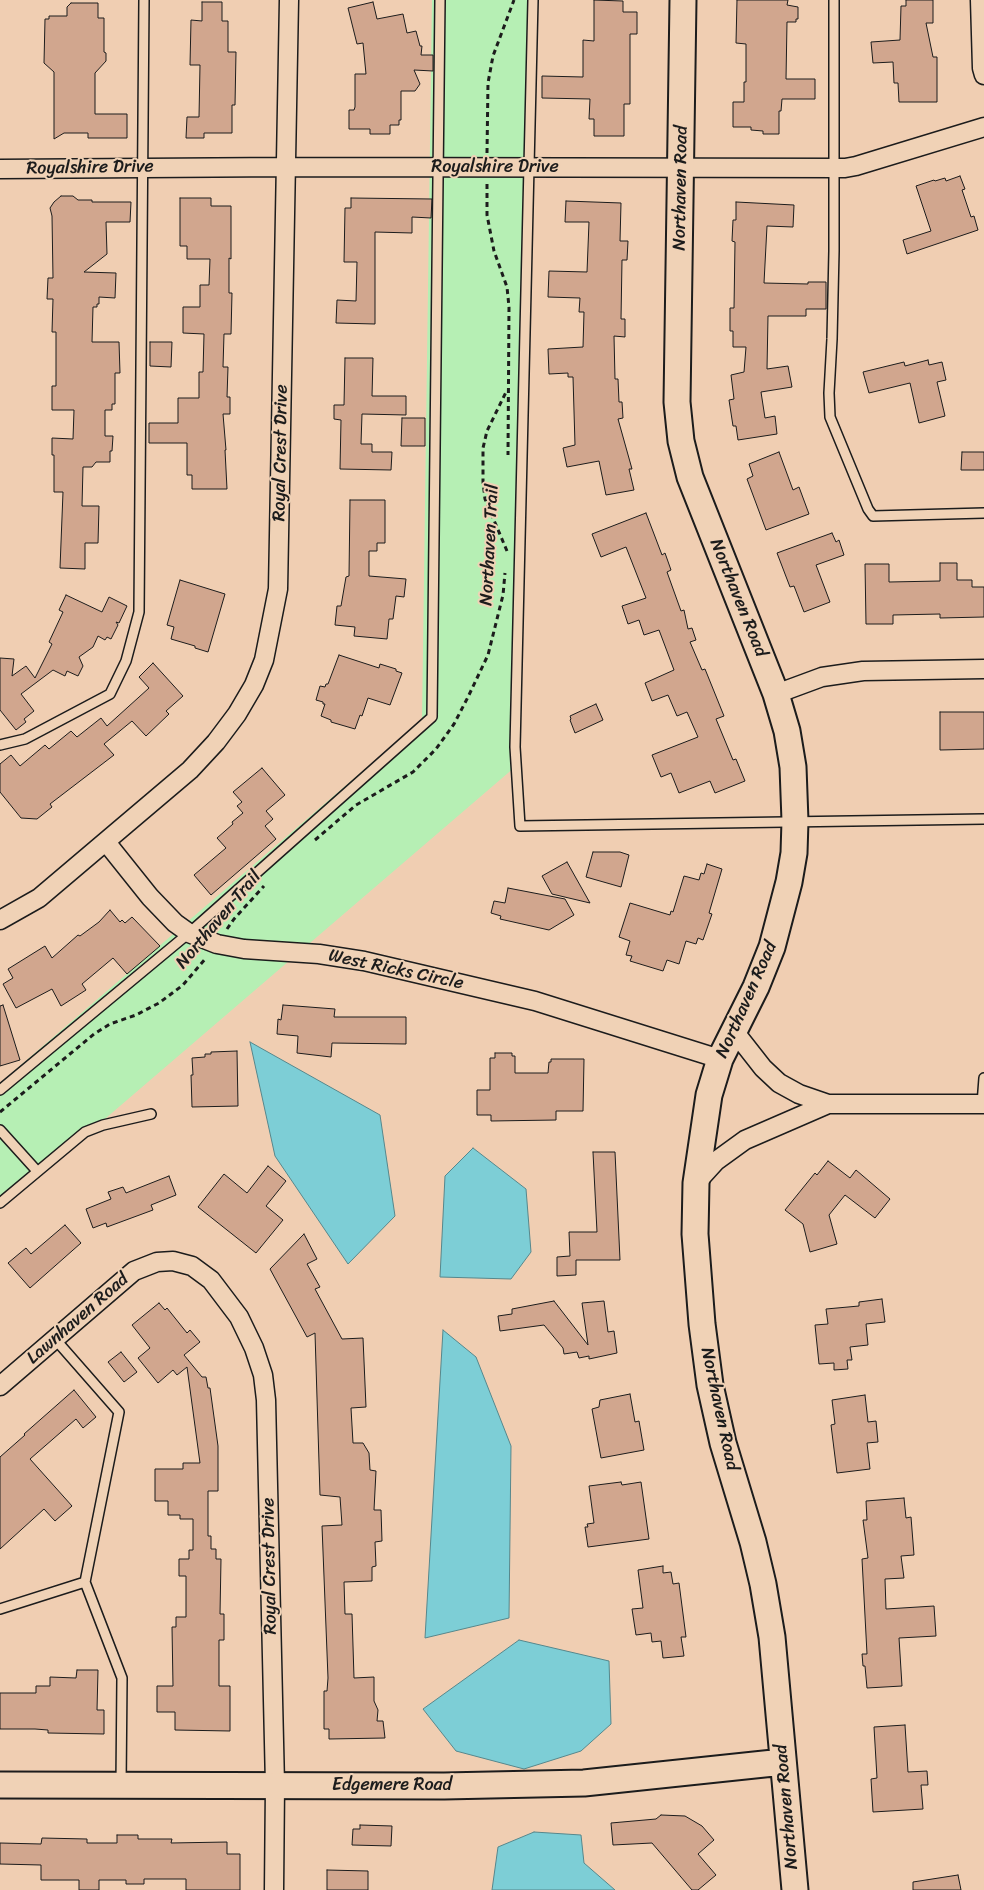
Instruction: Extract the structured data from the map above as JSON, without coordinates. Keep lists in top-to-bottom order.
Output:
{
  "streets": {
    "street": [
      "Royalshire Drive",
      "Northaven Road",
      "Royal Crest Drive",
      "West Ricks Circle",
      "Lawnhaven Road",
      "Edgemere Road"
    ],
    "path": ["Northaven Trail"]
  },
  "crossings": [
    ["Royalshire Drive", "Northaven Road"],
    ["Royalshire Drive", "Royal Crest Drive"],
    ["Royalshire Drive", "Northaven Trail"],
    ["Northaven Road", "West Ricks Circle"],
    ["Northaven Road", "Edgemere Road"],
    ["Royal Crest Drive", "West Ricks Circle"],
    ["Royal Crest Drive", "Lawnhaven Road"],
    ["Royal Crest Drive", "Edgemere Road"],
    ["Northaven Trail", "West Ricks Circle"]
  ]
}
